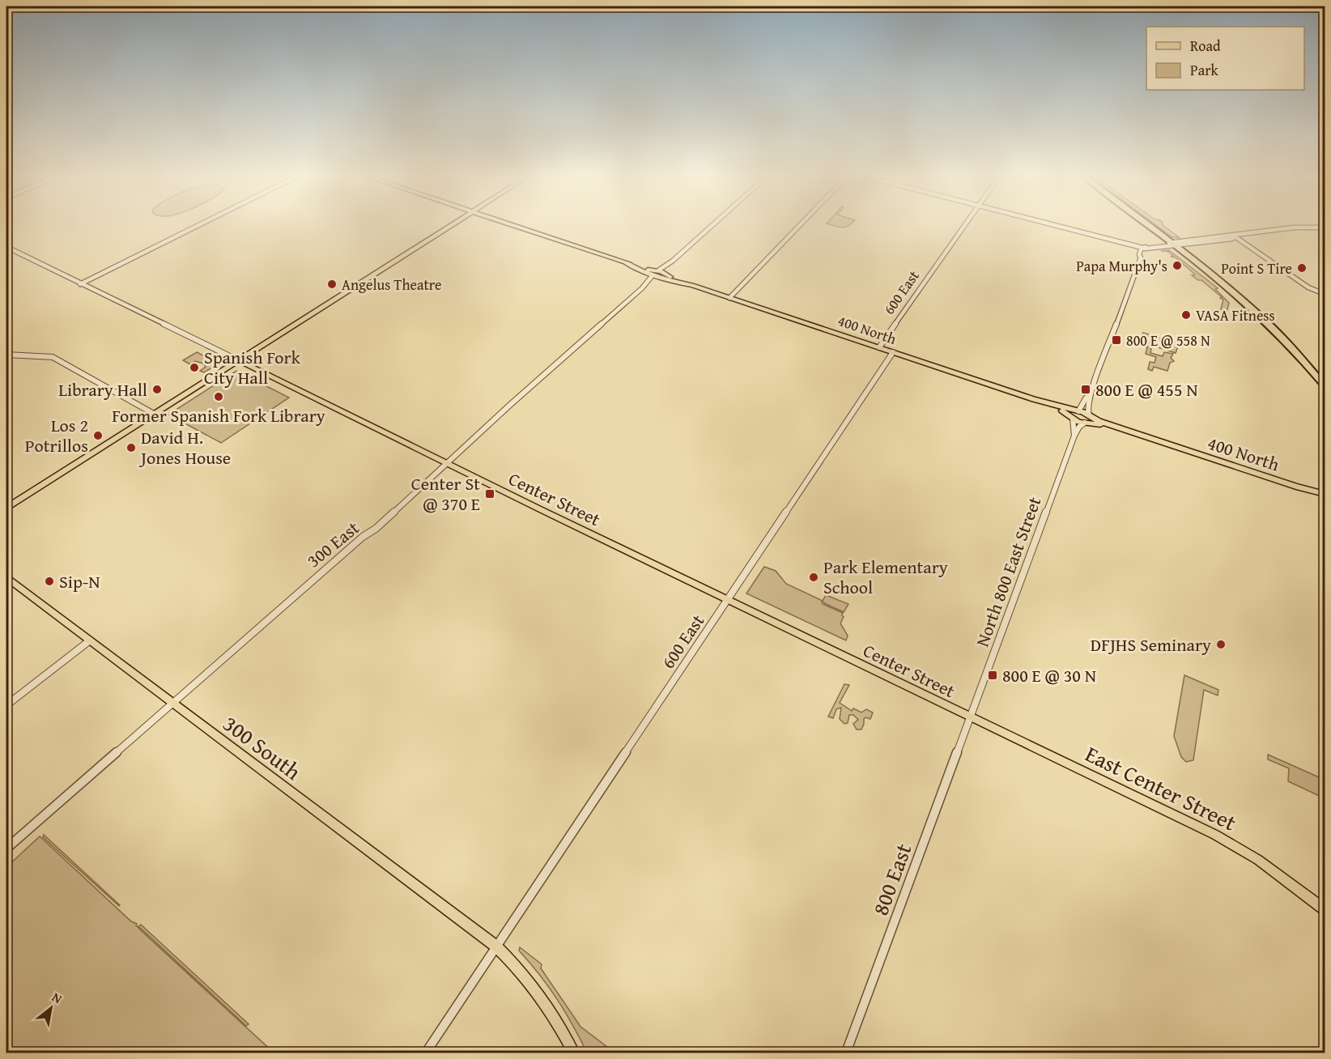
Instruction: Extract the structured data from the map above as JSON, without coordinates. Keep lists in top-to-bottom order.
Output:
{
  "streets": {
    "main road": [
      "400 North",
      "Center Street",
      "300 South",
      "East Center Street"
    ],
    "street": [
      "600 East",
      "300 East",
      "North 800 East Street",
      "800 East"
    ]
  },
  "crossings": [
    ["600 East", "400 North"],
    ["600 East", "Center Street"],
    ["600 East", "300 South"],
    ["400 North", "300 East"],
    ["Center Street", "300 East"],
    ["Center Street", "North 800 East Street"],
    ["Center Street", "East Center Street"],
    ["Center Street", "800 East"],
    ["300 East", "300 South"],
    ["North 800 East Street", "East Center Street"],
    ["North 800 East Street", "800 East"],
    ["East Center Street", "800 East"]
  ],
  "places": {
    "other": [
      "Papa Murphy's",
      "Point S Tire",
      "Angelus Theatre",
      "VASA Fitness",
      "Spanish Fork City Hall",
      "Library Hall",
      "Former Spanish Fork Library",
      "Los 2 Potrillos",
      "David H. Jones House",
      "Park Elementary School",
      "Sip-N",
      "DFJHS Seminary"
    ],
    "transit": [
      "800 E @ 558 N",
      "800 E @ 455 N",
      "Center St @ 370 E",
      "800 E @ 30 N"
    ]
  },
  "legend": ["Road", "Park"],
  "north": "top right"
}
